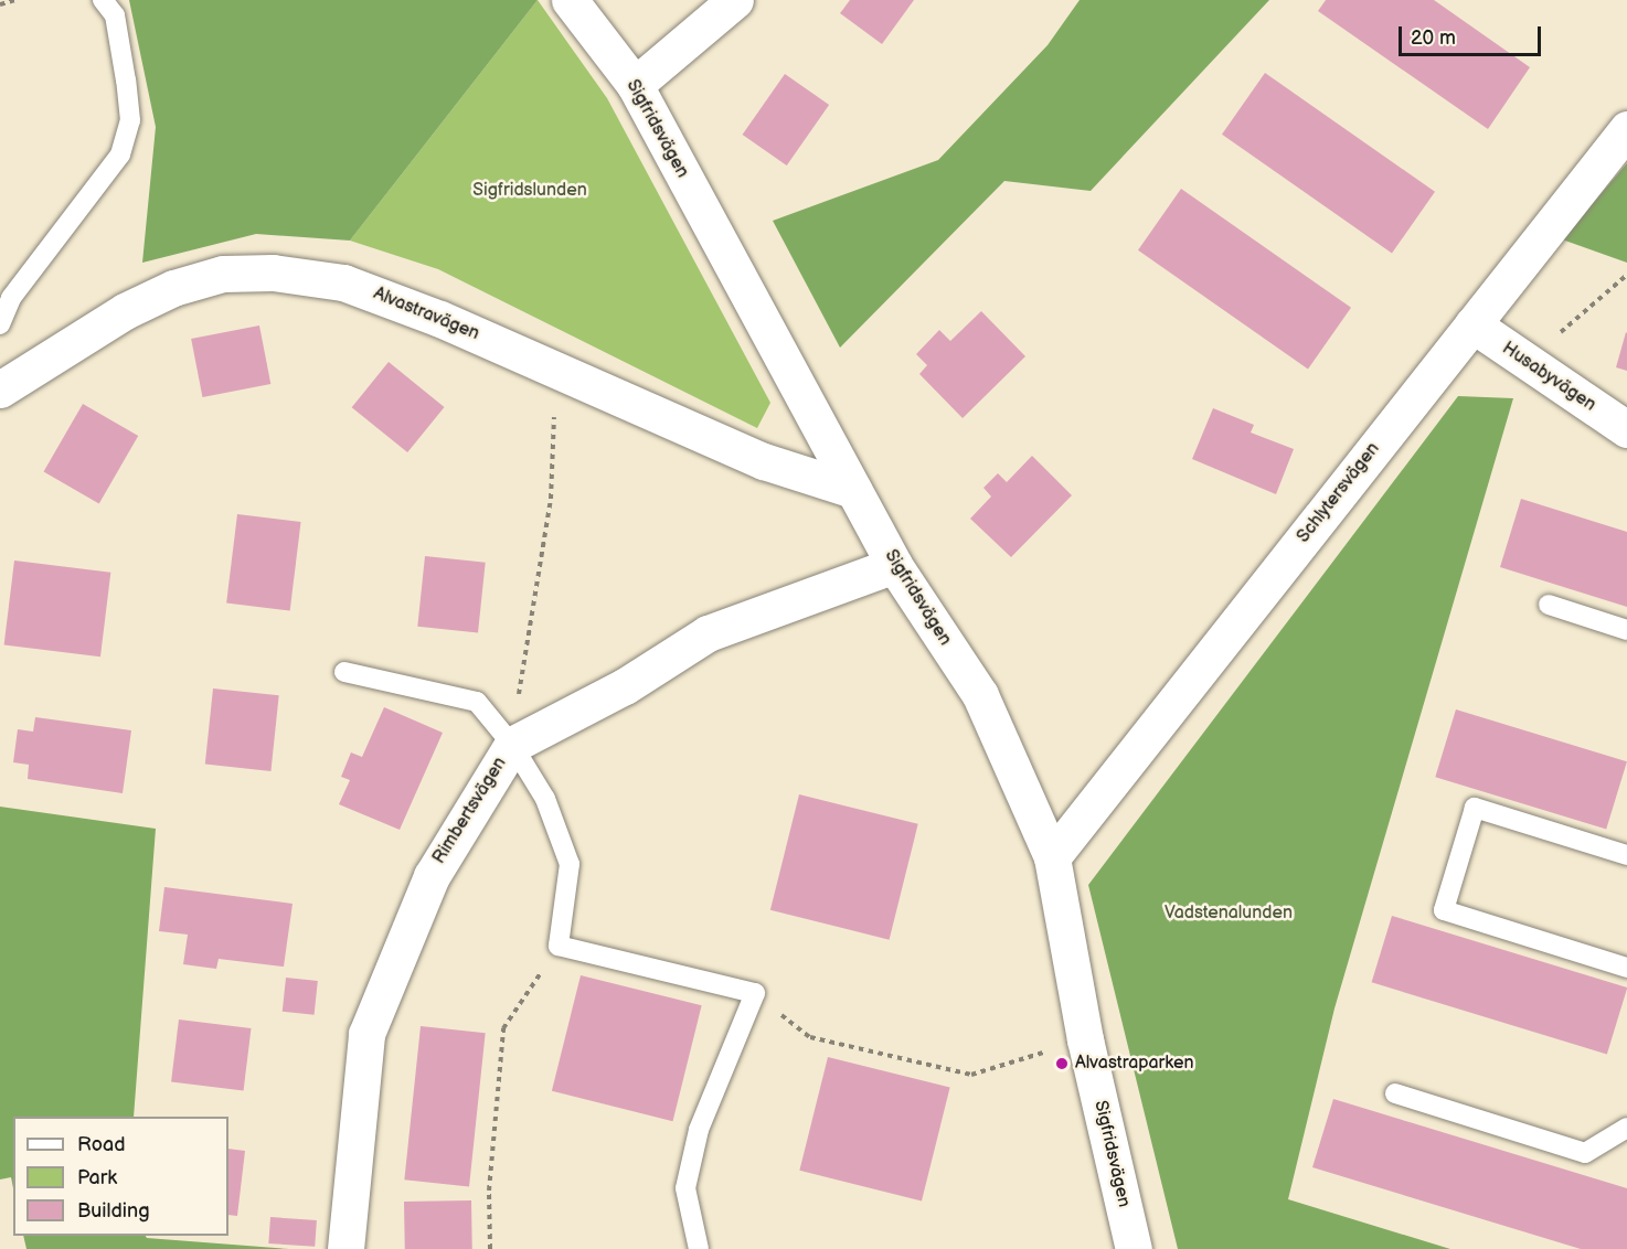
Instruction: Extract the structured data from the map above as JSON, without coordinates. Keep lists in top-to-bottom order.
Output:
{
  "streets": {
    "street": [
      "Sigfridsvägen",
      "Alvastravägen",
      "Husabyvägen",
      "Schlytersvägen",
      "Rimbertsvägen"
    ]
  },
  "crossings": [
    ["Sigfridsvägen", "Alvastravägen"],
    ["Sigfridsvägen", "Schlytersvägen"],
    ["Sigfridsvägen", "Rimbertsvägen"],
    ["Husabyvägen", "Schlytersvägen"]
  ],
  "parks": ["Sigfridslunden", "Vadstenalunden"],
  "places": ["Alvastraparken"],
  "legend": ["Road", "Park", "Building"],
  "scale_bar": "20 m"
}
